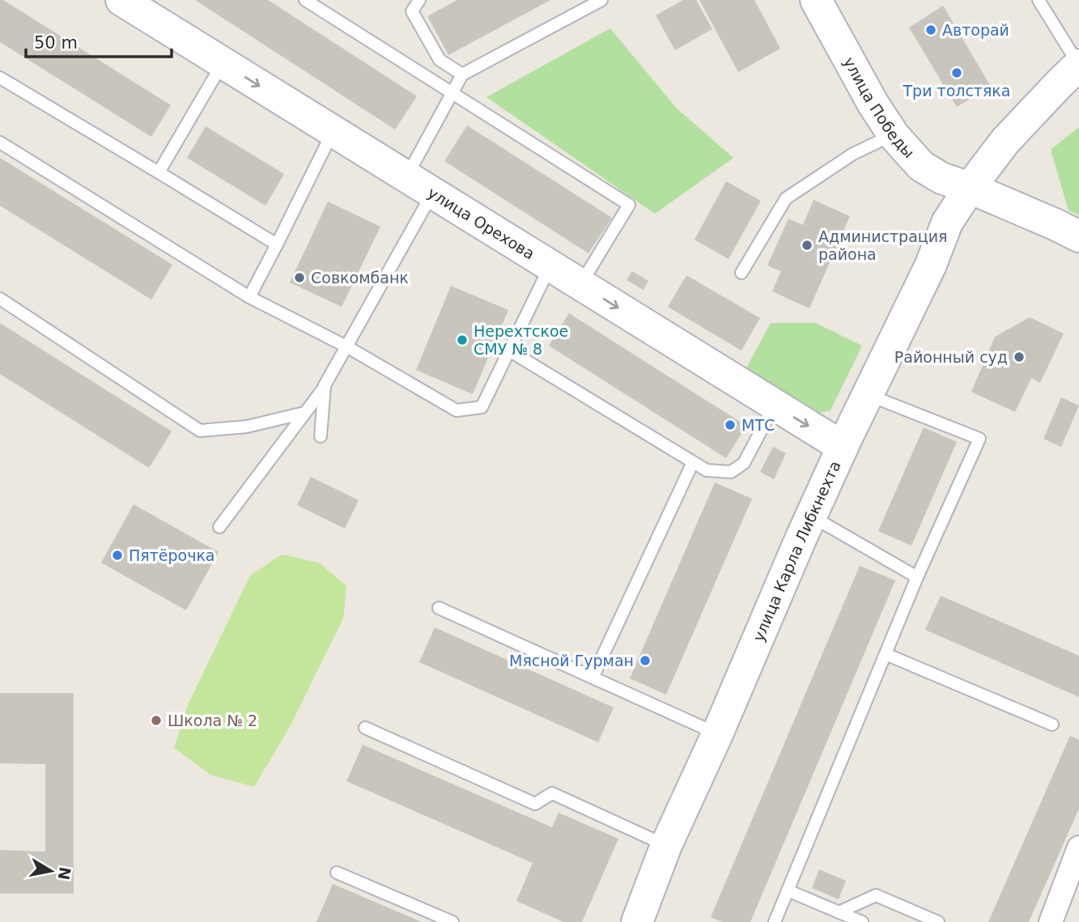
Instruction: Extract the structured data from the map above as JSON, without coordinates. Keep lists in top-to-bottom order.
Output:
{
  "streets": {
    "street": ["улица Победы", "улица Орехова", "улица Карла Либкнехта"]
  },
  "crossings": [
    ["улица Победы", "улица Карла Либкнехта"],
    ["улица Орехова", "улица Карла Либкнехта"]
  ],
  "one_way": ["улица Орехова"],
  "places": [
    "Авторай",
    "Три толстяка",
    "Администрация района",
    "Совкомбанк",
    "Нерехтское СМУ № 8",
    "Районный суд",
    "МТС",
    "Пятёрочка",
    "Мясной Гурман",
    "Школа № 2"
  ],
  "scale_bar": "50 m",
  "north": "right"
}
